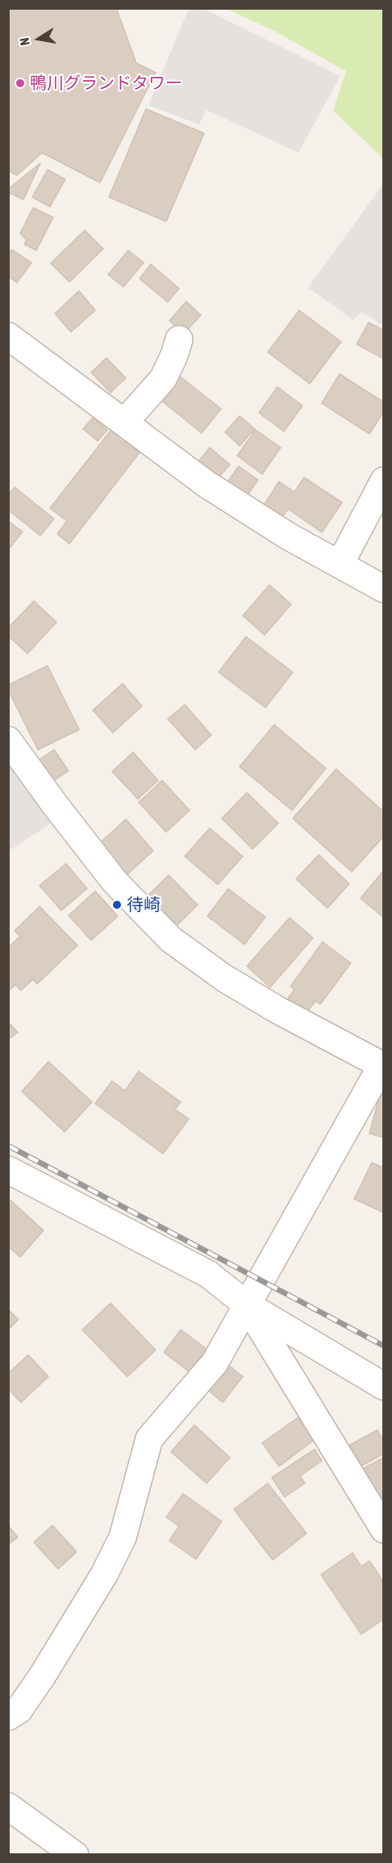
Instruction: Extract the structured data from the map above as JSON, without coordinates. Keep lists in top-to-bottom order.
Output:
{
  "places": ["鴨川グランドタワー", "待崎"],
  "north": "left"
}
